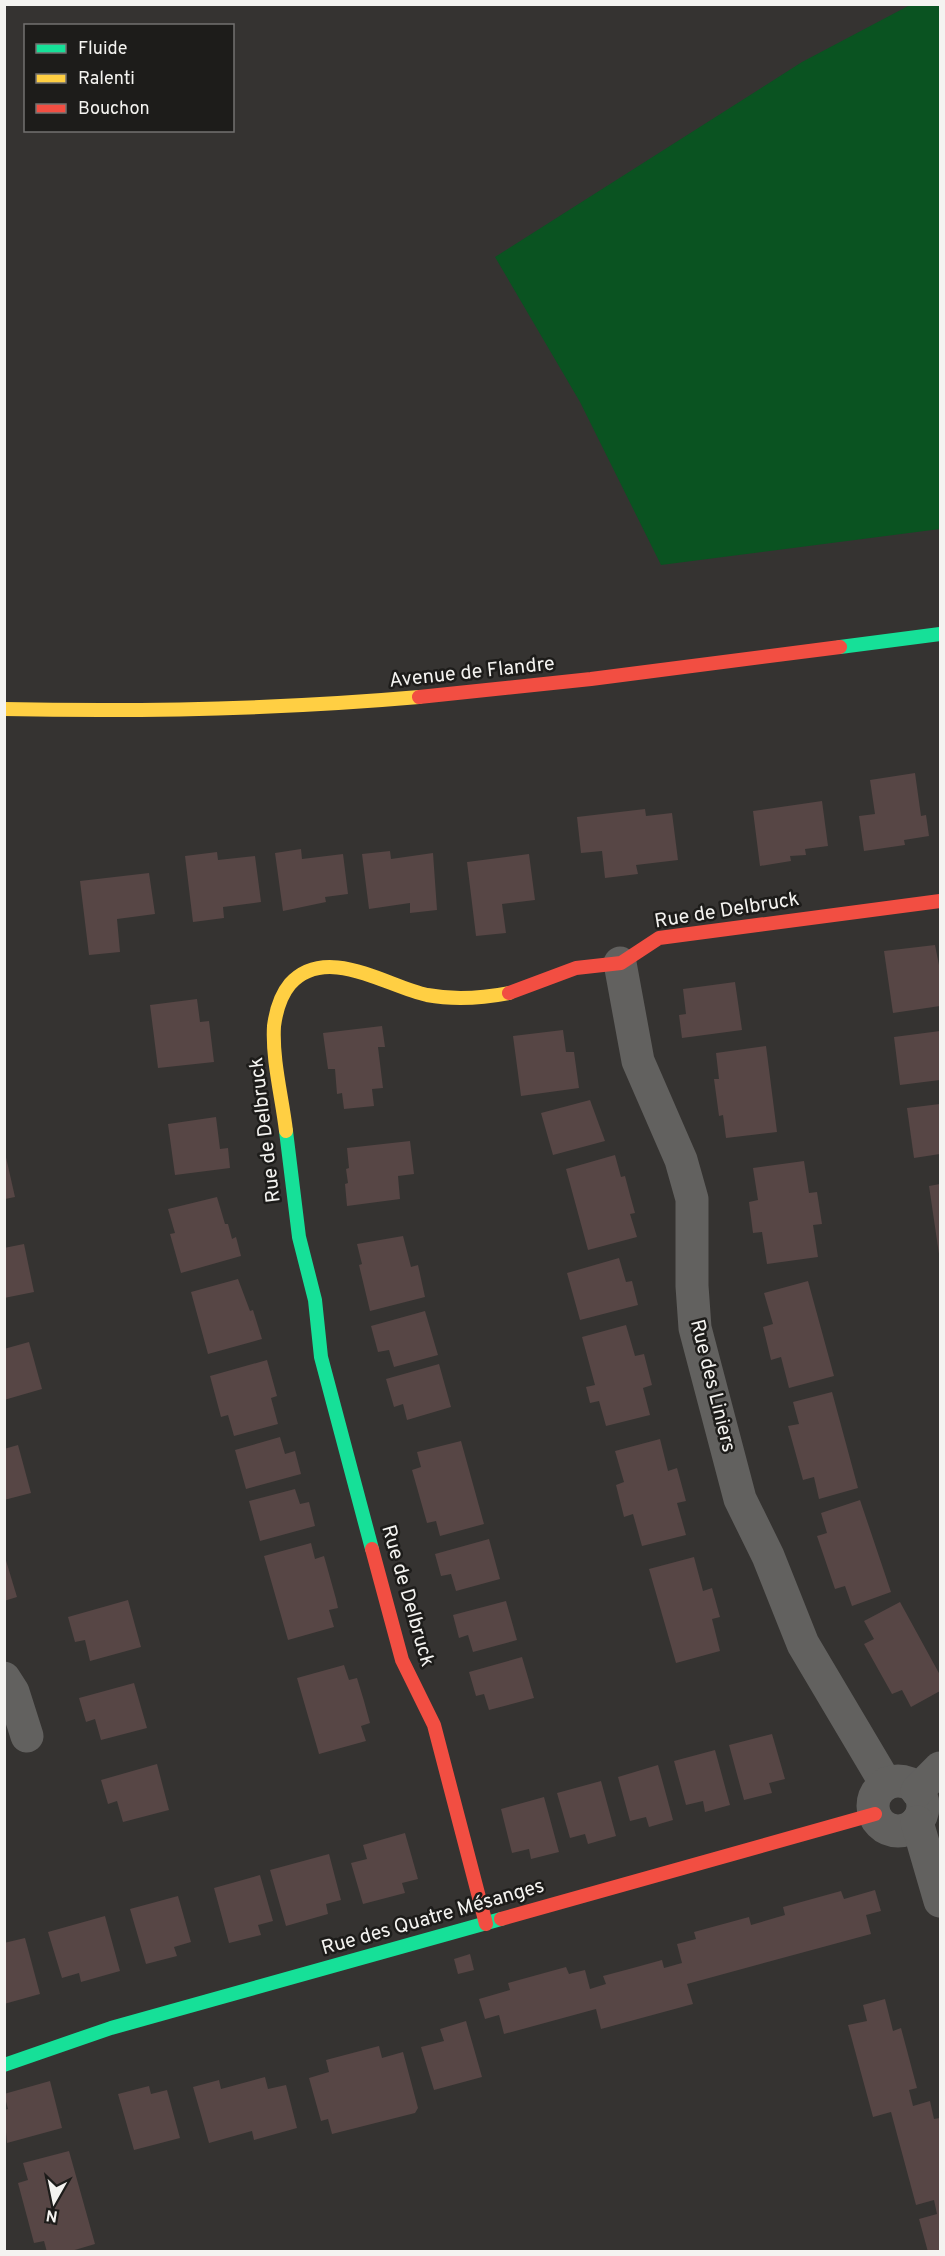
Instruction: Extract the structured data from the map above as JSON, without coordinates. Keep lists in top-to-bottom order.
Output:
{
  "streets": {
    "street": [
      "Avenue de Flandre",
      "Rue de Delbruck",
      "Rue des Liniers",
      "Rue des Quatre Mésanges"
    ]
  },
  "crossings": [
    ["Rue de Delbruck", "Rue des Liniers"],
    ["Rue de Delbruck", "Rue des Quatre Mésanges"]
  ],
  "legend": ["Fluide", "Ralenti", "Bouchon"],
  "north": "bottom"
}
